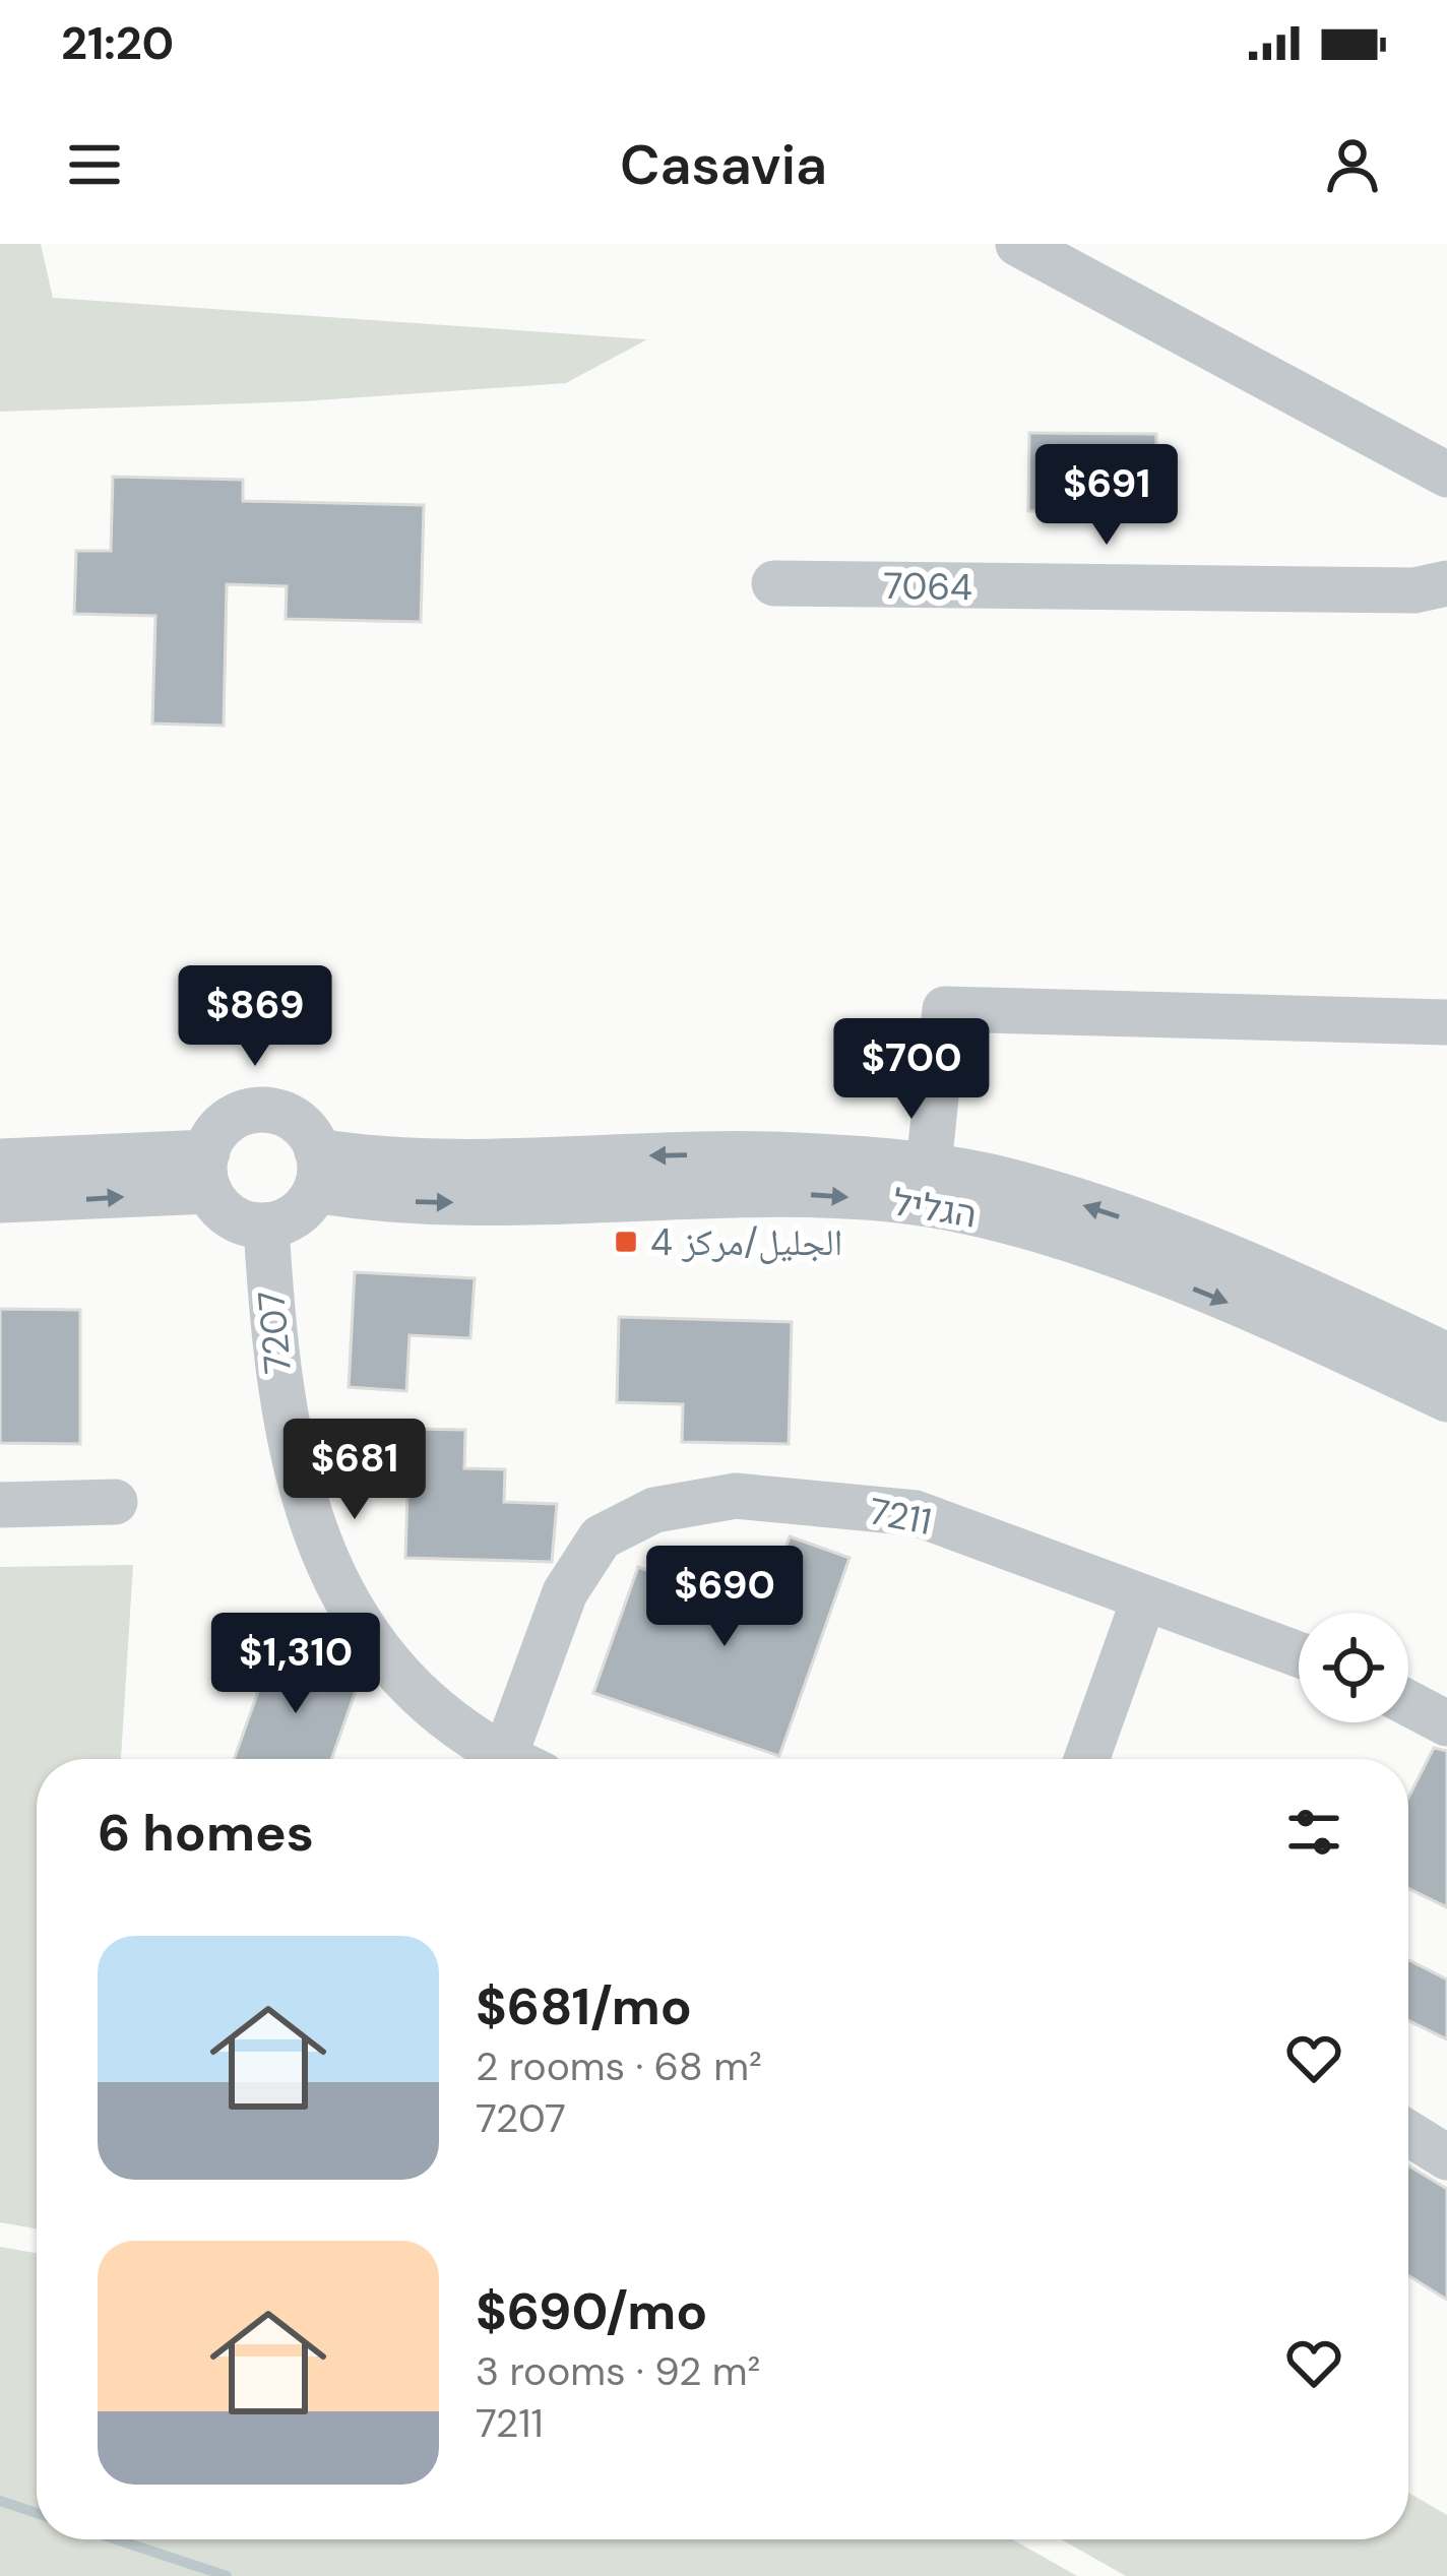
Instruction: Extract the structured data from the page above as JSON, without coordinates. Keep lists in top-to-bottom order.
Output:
{
  "streets": {
    "street": [
      "7064",
      "הגליל",
      "7207",
      "7211"
    ]
  },
  "crossings": [
    ["הגליל", "7207"]
  ],
  "places": {
    "transit": ["الجليل/مركز 4"]
  },
  "page": {
    "status": "21:20",
    "header": "Casavia",
    "price": [
      "$691",
      "$869",
      "$700",
      "$681",
      "$690",
      "$1,310"
    ],
    "heading": "6 homes",
    "list": [
      {
        "name": "$681/mo",
        "note": "2 rooms · 68 m² · 7207"
      },
      {
        "name": "$690/mo",
        "note": "3 rooms · 92 m² · 7211"
      }
    ]
  }
}
